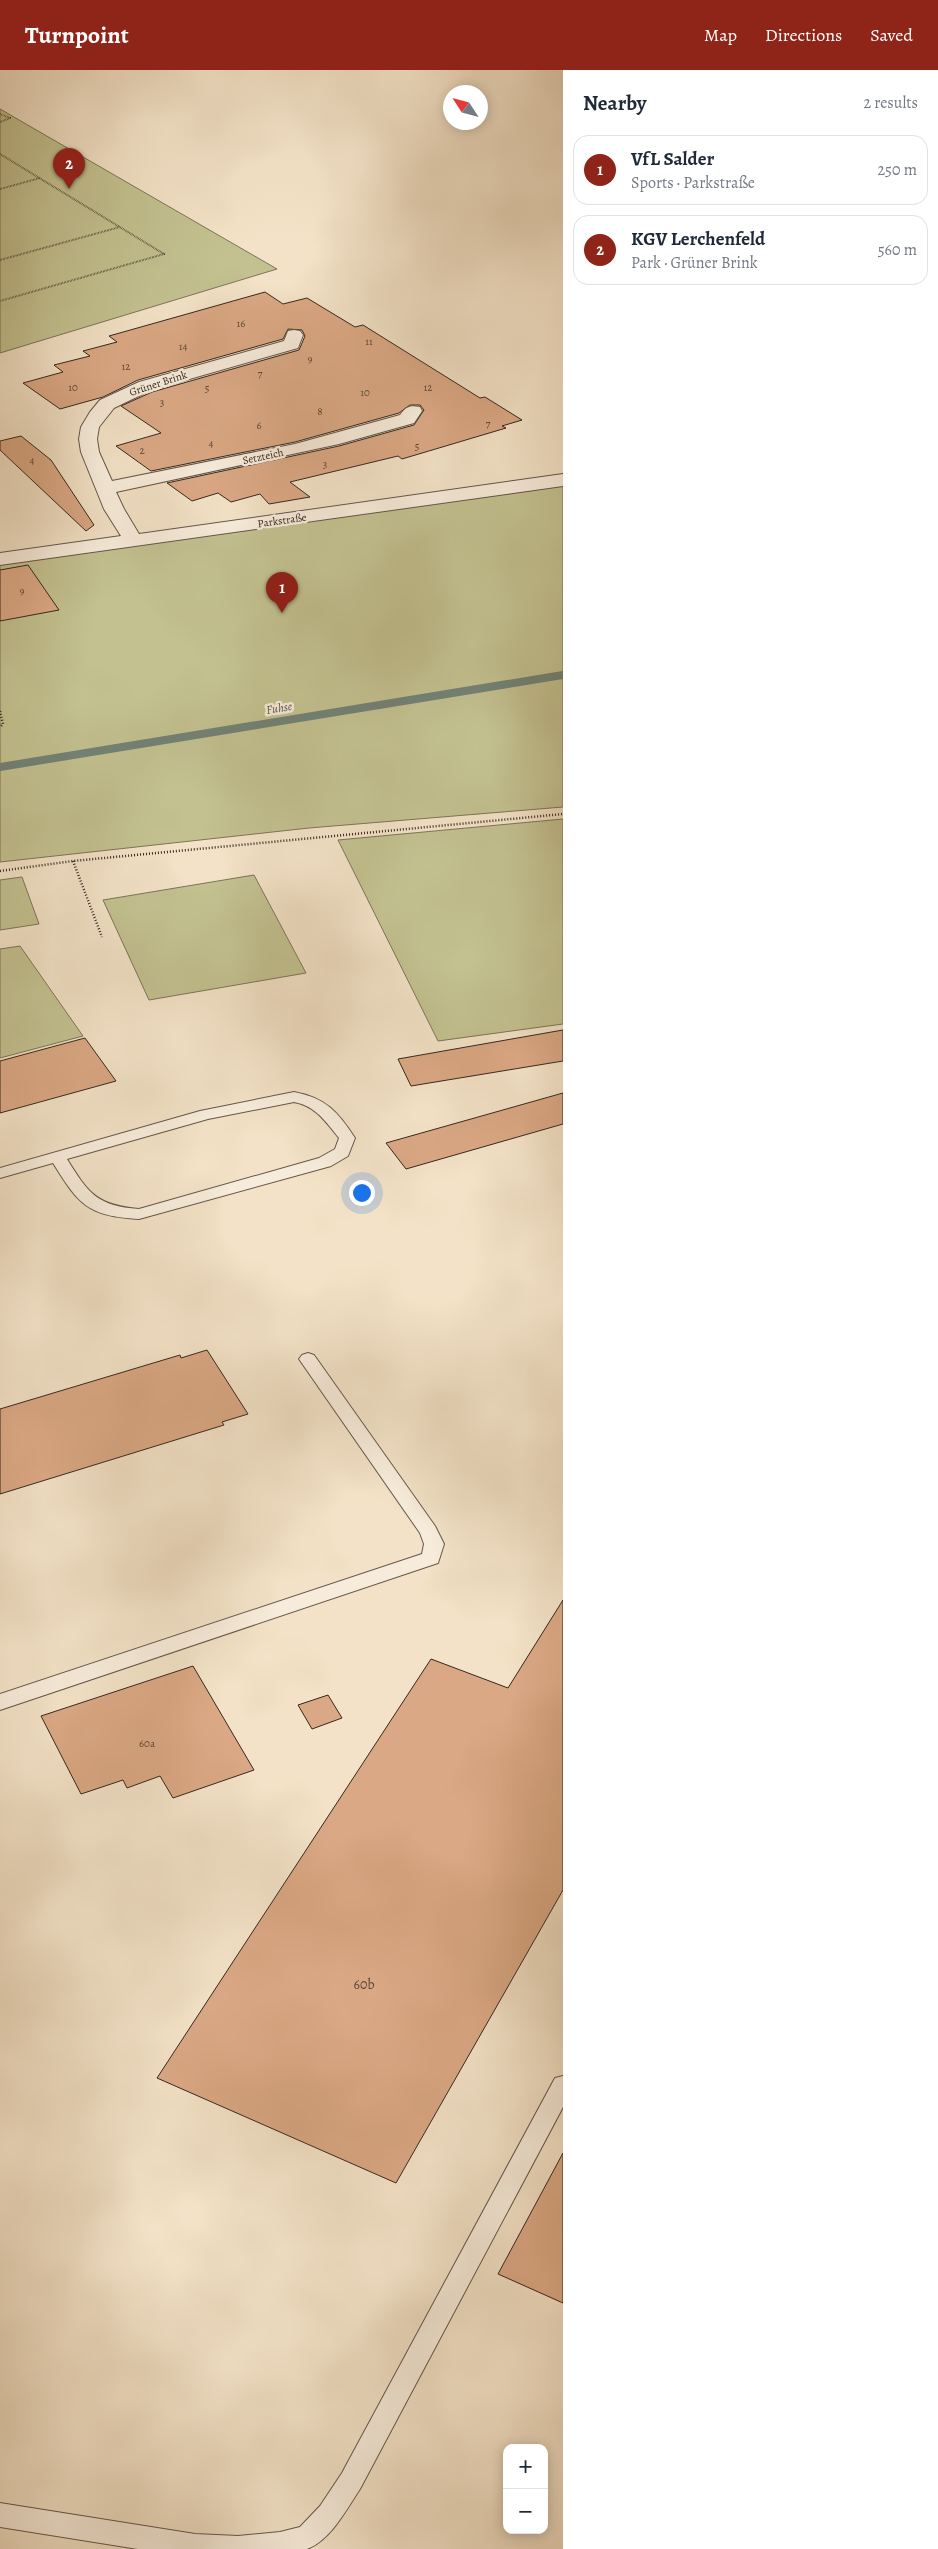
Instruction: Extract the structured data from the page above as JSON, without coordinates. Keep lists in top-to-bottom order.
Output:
{
  "streets": {
    "street": ["Grüner Brink", "Setzteich", "Parkstraße"]
  },
  "crossings": [
    ["Grüner Brink", "Setzteich"],
    ["Grüner Brink", "Parkstraße"]
  ],
  "water": ["Fuhse"],
  "house_numbers": [
    "16",
    "11",
    "14",
    "9",
    "12",
    "7",
    "10",
    "12",
    "5",
    "10",
    "3",
    "8",
    "7",
    "6",
    "4",
    "5",
    "2",
    "4",
    "3",
    "9",
    "60a",
    "60b"
  ],
  "north": "top left",
  "page": {
    "header": "Turnpoint",
    "nav": ["Map", "Directions", "Saved"],
    "heading": ["Nearby", "2 results"],
    "list": [
      {
        "mark": "1",
        "name": "VfL Salder",
        "note": "Sports · Parkstraße",
        "value": "250 m"
      },
      {
        "mark": "2",
        "name": "KGV Lerchenfeld",
        "note": "Park · Grüner Brink",
        "value": "560 m"
      }
    ],
    "pins": ["2", "1"],
    "map_buttons": ["+", "−"]
  }
}
